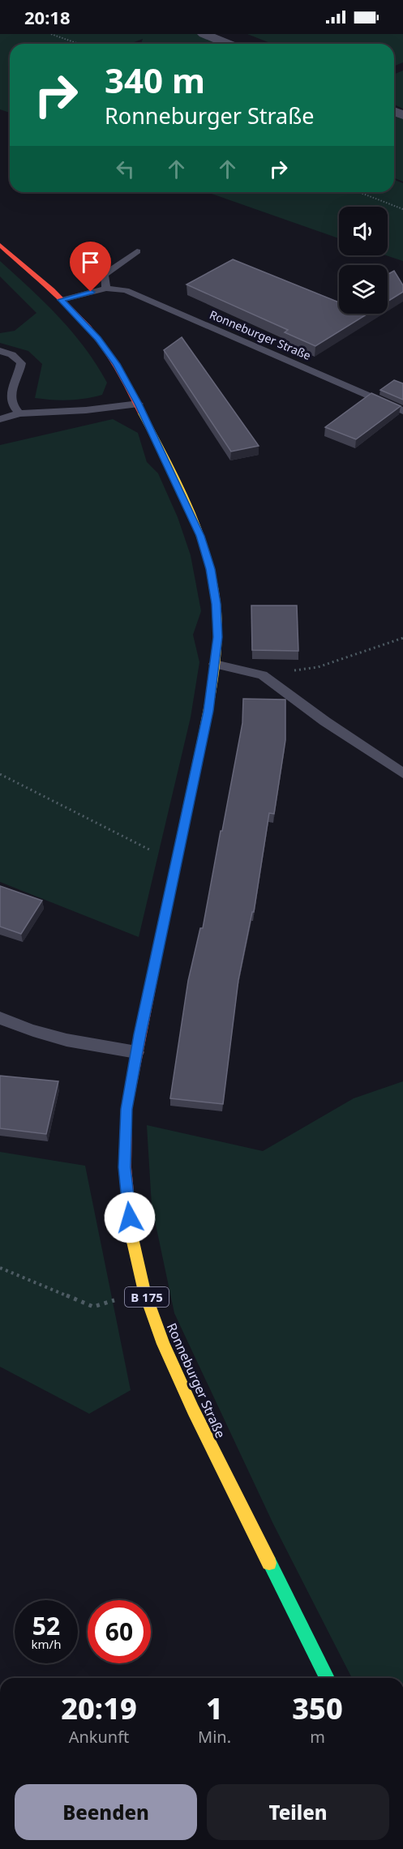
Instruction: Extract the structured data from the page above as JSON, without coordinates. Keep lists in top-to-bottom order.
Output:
{
  "streets": {
    "main road": ["Ronneburger Straße", "B 175"]
  },
  "page": {
    "status": "20:18",
    "turn": ["340 m", "Ronneburger Straße"],
    "speed": "52 km/h",
    "limit": "60",
    "eta": [
      "20:19",
      "Ankunft",
      "1",
      "Min.",
      "350",
      "m"
    ],
    "buttons": ["Beenden", "Teilen"]
  }
}
